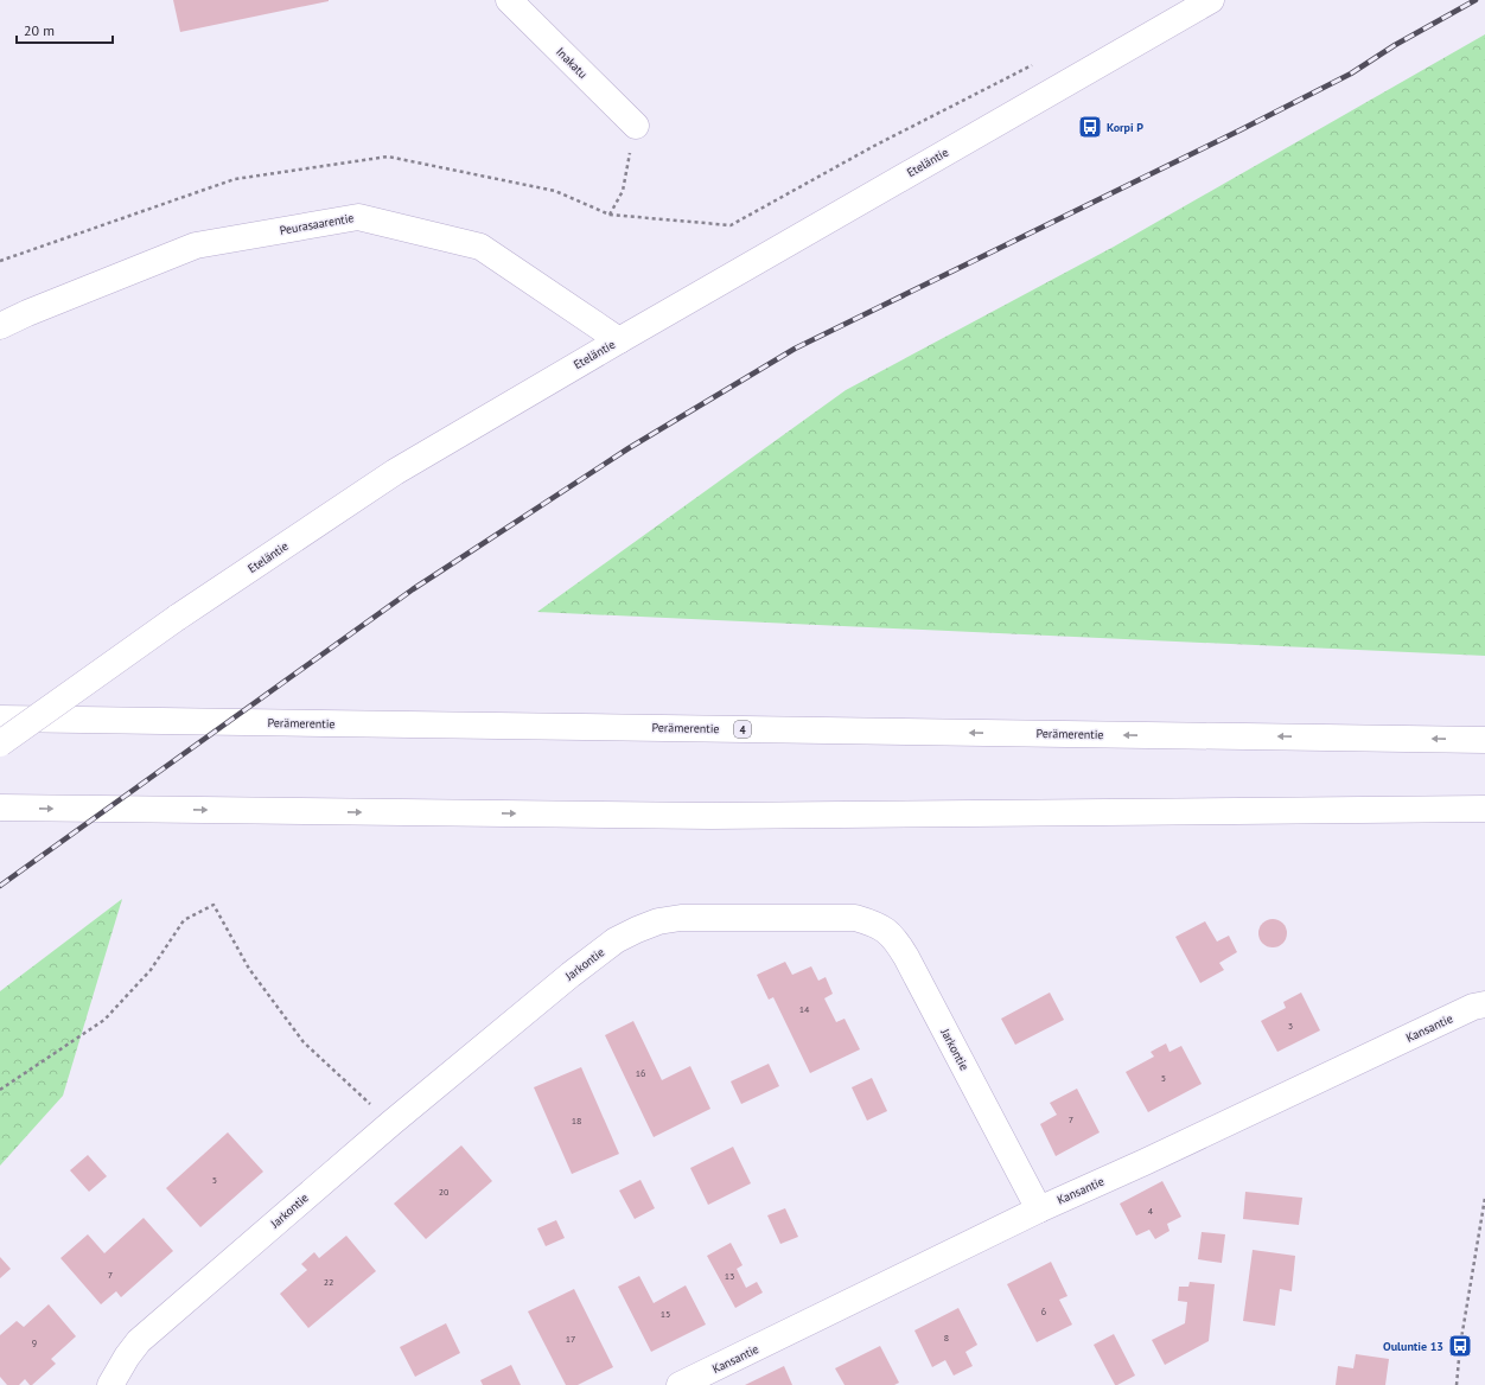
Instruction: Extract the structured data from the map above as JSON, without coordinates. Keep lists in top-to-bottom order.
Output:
{
  "streets": {
    "main road": [
      "Inakatu",
      "Eteläntie",
      "Peurasaarentie",
      "Perämerentie",
      "4",
      "Jarkontie",
      "Kansantie"
    ]
  },
  "crossings": [
    ["Eteläntie", "Peurasaarentie"],
    ["Jarkontie", "Kansantie"]
  ],
  "places": {
    "bus stop": ["Korpi P", "Ouluntie 13"]
  },
  "house_numbers": [
    "14",
    "3",
    "16",
    "5",
    "7",
    "18",
    "5",
    "20",
    "4",
    "7",
    "13",
    "22",
    "6",
    "15",
    "8",
    "17",
    "9"
  ],
  "scale_bar": "20 m"
}
